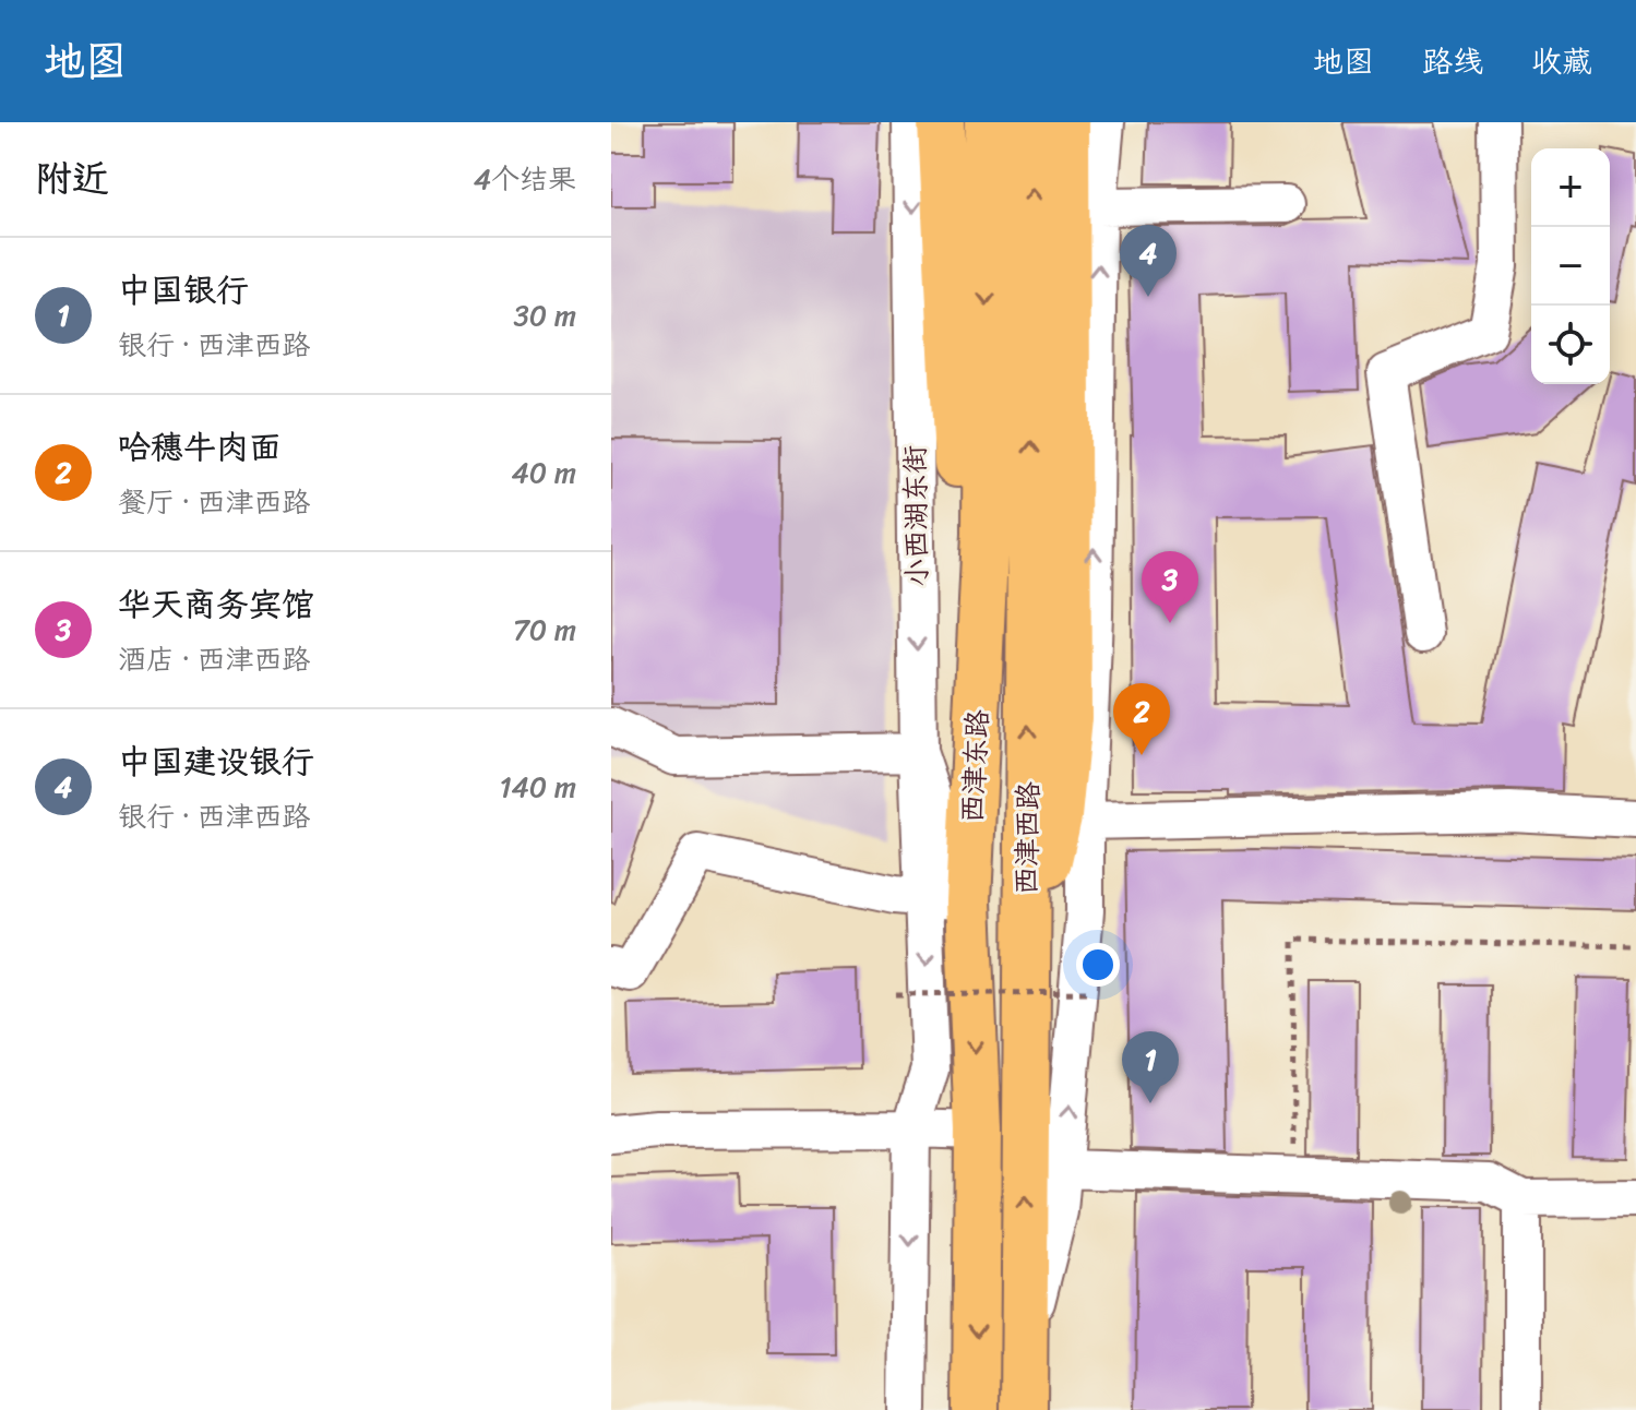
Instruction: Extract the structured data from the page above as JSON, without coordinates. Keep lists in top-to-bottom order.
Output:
{
  "streets": {
    "main road": ["西津西路"],
    "street": ["小西湖东街"]
  },
  "page": {
    "header": "地图",
    "nav": ["地图", "路线", "收藏"],
    "heading": ["附近", "4个结果"],
    "map_buttons": ["+", "−"],
    "pins": [
      "4",
      "3",
      "2",
      "1"
    ],
    "list": [
      {
        "mark": "1",
        "name": "中国银行",
        "note": "银行 · 西津西路",
        "value": "30 m"
      },
      {
        "mark": "2",
        "name": "哈穗牛肉面",
        "note": "餐厅 · 西津西路",
        "value": "40 m"
      },
      {
        "mark": "3",
        "name": "华天商务宾馆",
        "note": "酒店 · 西津西路",
        "value": "70 m"
      },
      {
        "mark": "4",
        "name": "中国建设银行",
        "note": "银行 · 西津西路",
        "value": "140 m"
      }
    ]
  }
}
